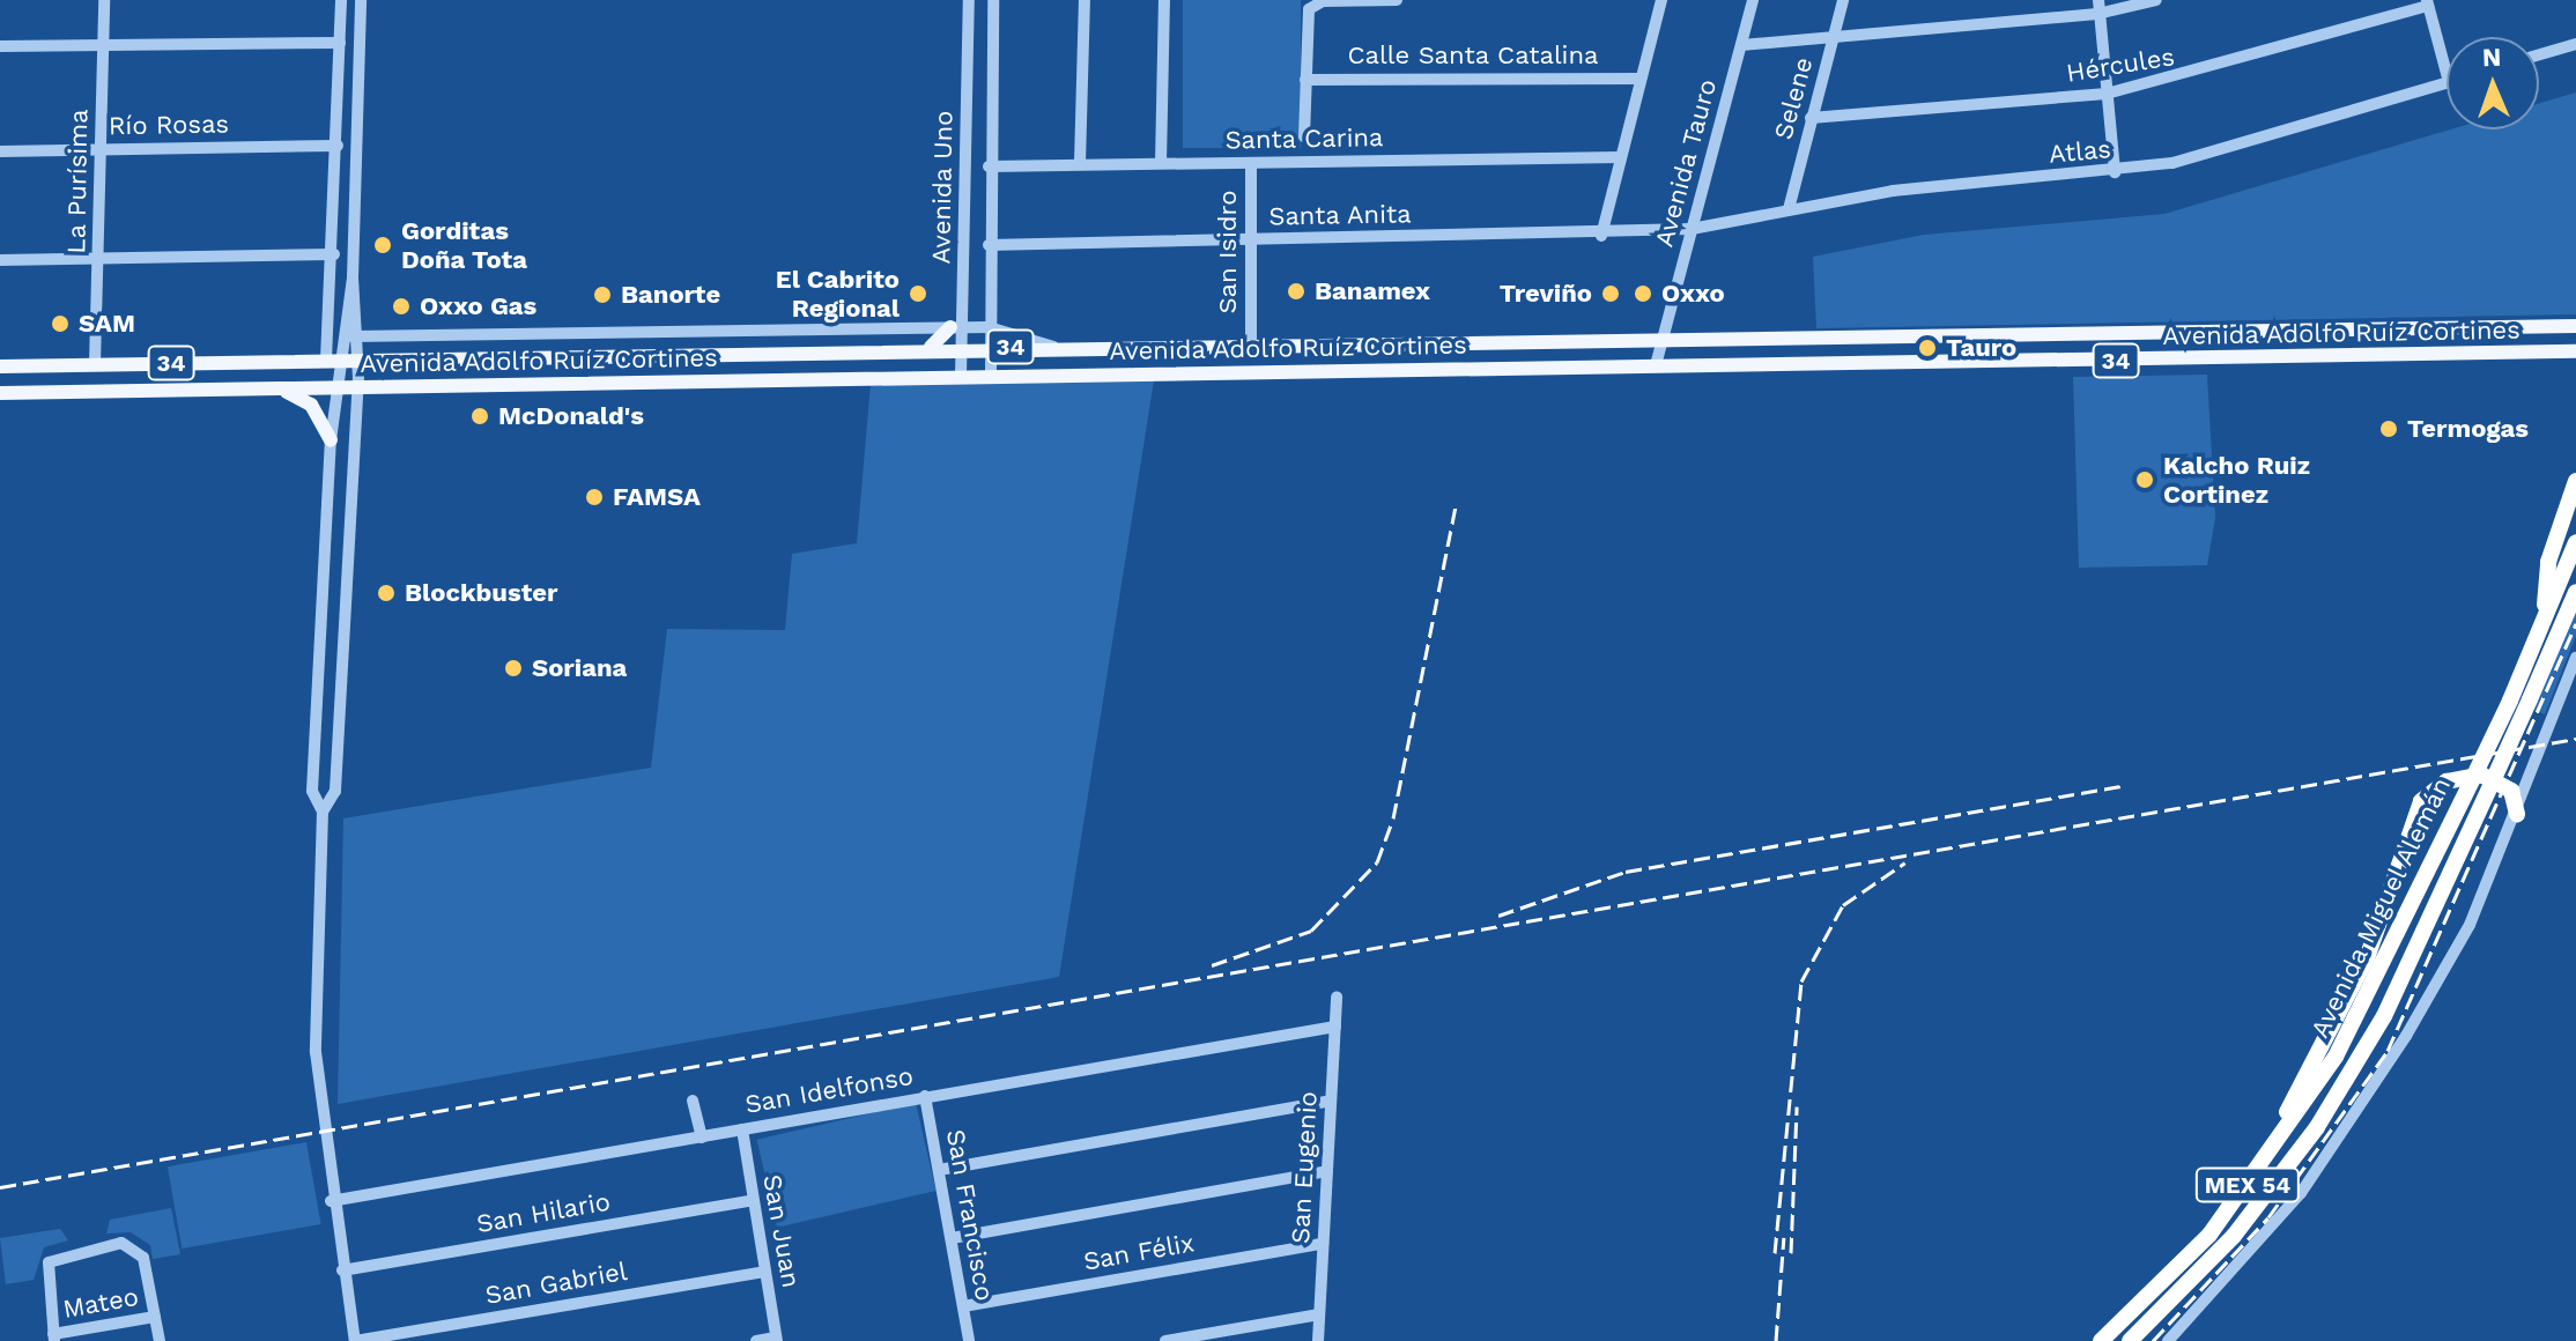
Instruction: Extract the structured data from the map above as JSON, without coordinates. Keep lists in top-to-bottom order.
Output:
{
  "streets": {
    "highway": ["Avenida Miguel Alemán", "MEX 54"],
    "main road": ["Avenida Adolfo Ruíz Cortines", "34"],
    "street": [
      "Calle Santa Catalina",
      "Hércules",
      "Selene",
      "Río Rosas",
      "Santa Carina",
      "Atlas",
      "Avenida Tauro",
      "La Purísima",
      "Avenida Uno",
      "Santa Anita",
      "San Isidro",
      "San Idelfonso",
      "San Eugenio",
      "San Hilario",
      "San Francisco",
      "San Juan",
      "San Félix",
      "San Gabriel",
      "Mateo"
    ]
  },
  "crossings": [
    ["Hércules", "Selene"],
    ["Selene", "Atlas"],
    ["Río Rosas", "La Purísima"],
    ["Santa Carina", "Avenida Uno"],
    ["Santa Carina", "San Isidro"],
    ["Atlas", "Avenida Tauro"],
    ["Atlas", "Santa Anita"],
    ["Avenida Tauro", "Santa Anita"],
    ["Avenida Tauro", "Avenida Adolfo Ruíz Cortines"],
    ["La Purísima", "Avenida Adolfo Ruíz Cortines"],
    ["Avenida Uno", "Santa Anita"],
    ["Avenida Uno", "Avenida Adolfo Ruíz Cortines"],
    ["Santa Anita", "San Isidro"],
    ["San Isidro", "Avenida Adolfo Ruíz Cortines"],
    ["San Idelfonso", "San Eugenio"],
    ["San Idelfonso", "San Francisco"],
    ["San Idelfonso", "San Juan"],
    ["San Eugenio", "San Félix"],
    ["San Hilario", "San Juan"],
    ["San Francisco", "San Félix"],
    ["San Juan", "San Gabriel"]
  ],
  "places": [
    "Gorditas Doña Tota",
    "Banamex",
    "El Cabrito Regional",
    "Treviño",
    "Oxxo",
    "Banorte",
    "Oxxo Gas",
    "SAM",
    "Tauro",
    "McDonald's",
    "Termogas",
    "Kalcho Ruiz Cortinez",
    "FAMSA",
    "Blockbuster",
    "Soriana"
  ],
  "north": "top"
}
